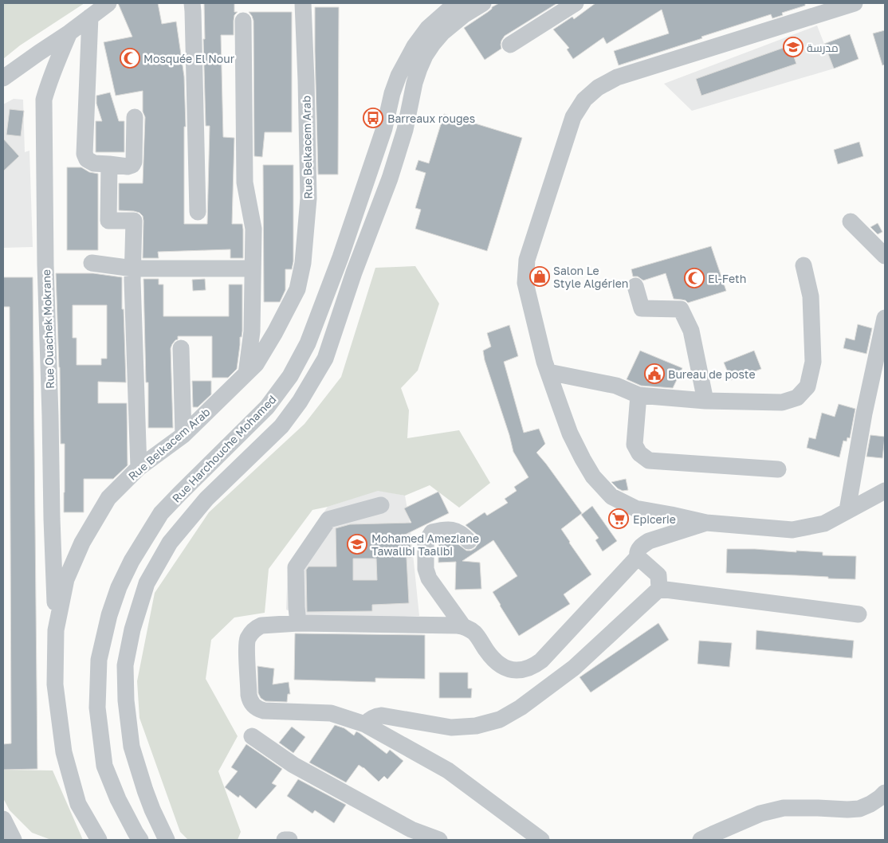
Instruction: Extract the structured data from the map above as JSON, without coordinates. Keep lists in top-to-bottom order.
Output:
{
  "streets": {
    "street": ["Rue Belkacem Arab", "Rue Ouachek Mokrane", "Rue Harchouche Mohamed"]
  },
  "crossings": [
    ["Rue Belkacem Arab", "Rue Ouachek Mokrane"]
  ],
  "places": {
    "school or university": ["مدرسة", "Mohamed Ameziane Tawalibi Taalibi"],
    "mosque": ["Mosquée El Nour", "El-Feth"],
    "bus stop": ["Barreaux rouges"],
    "shop": ["Salon Le Style Algérien"],
    "public building": ["Bureau de poste"],
    "supermarket": ["Epicerie"]
  }
}
